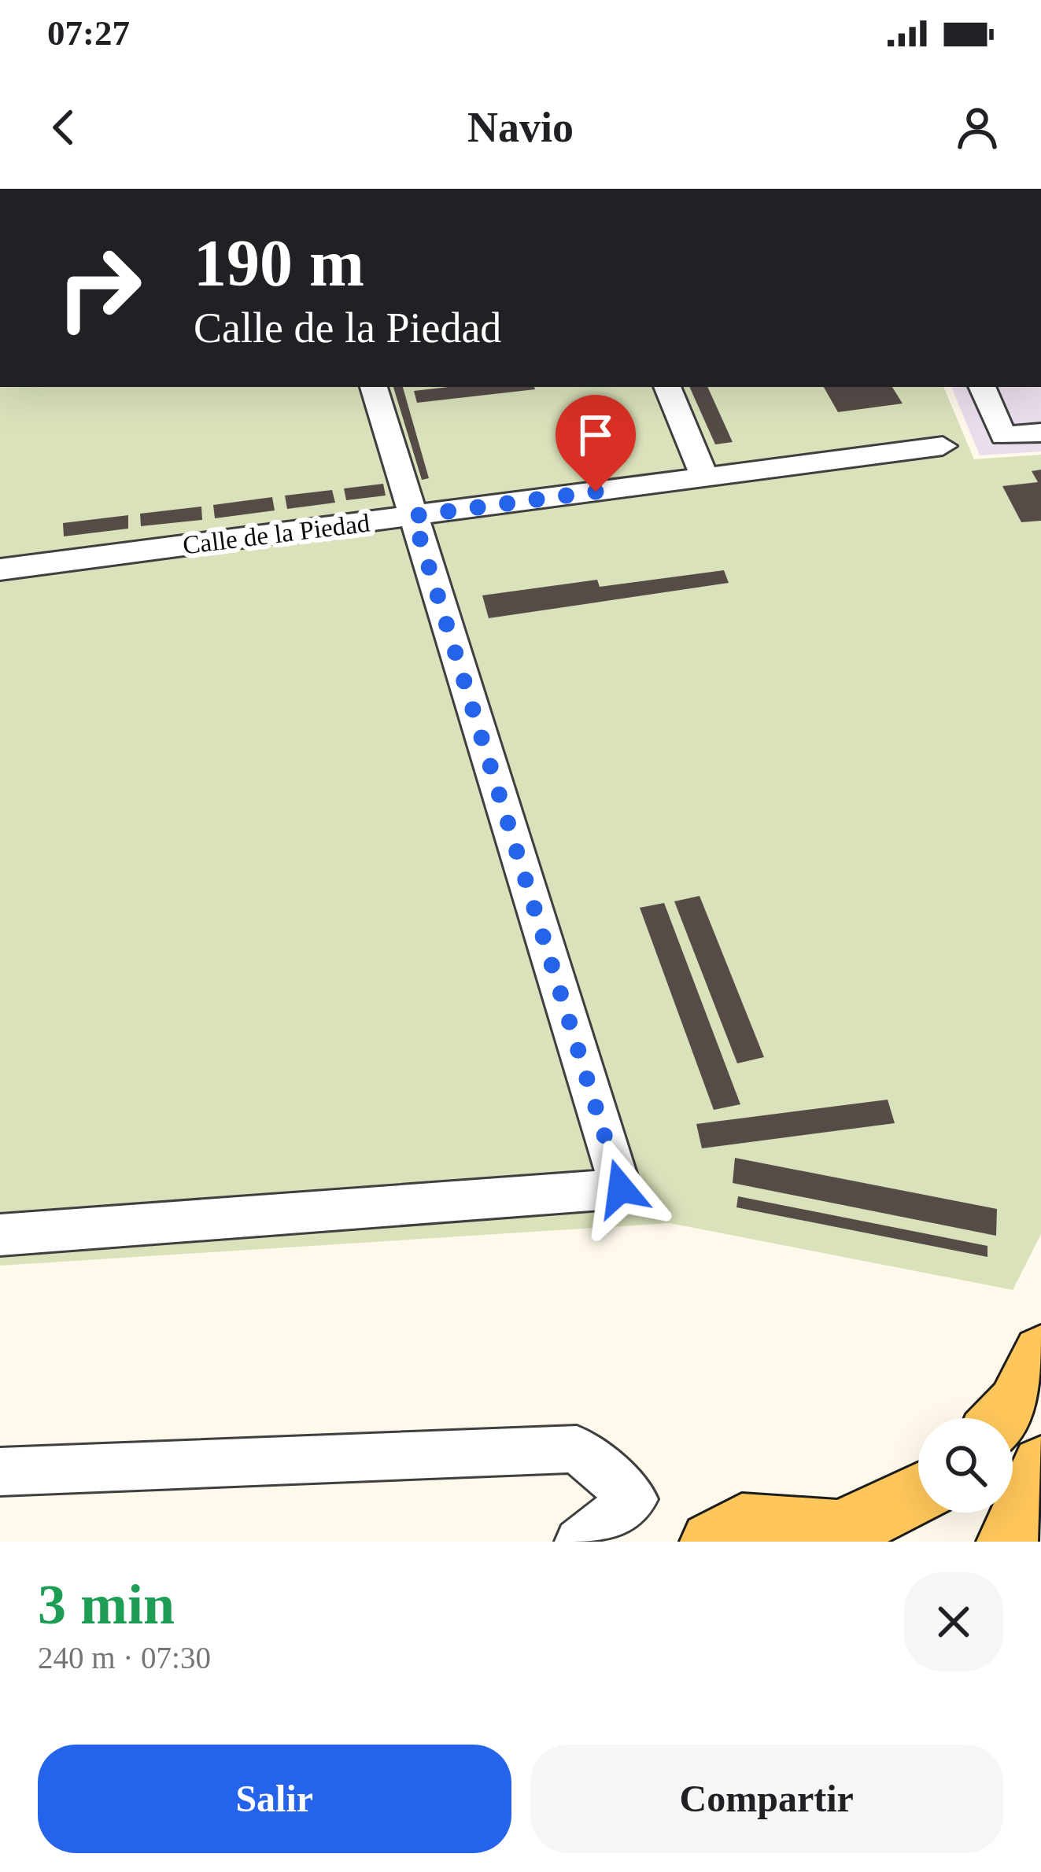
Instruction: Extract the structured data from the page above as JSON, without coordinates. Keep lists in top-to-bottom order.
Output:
{
  "streets": {
    "street": ["Calle de la Piedad"]
  },
  "page": {
    "status": "07:27",
    "header": "Navio",
    "turn": ["190 m", "Calle de la Piedad"],
    "heading": ["3 min", "240 m · 07:30"],
    "buttons": ["Salir", "Compartir"]
  }
}
